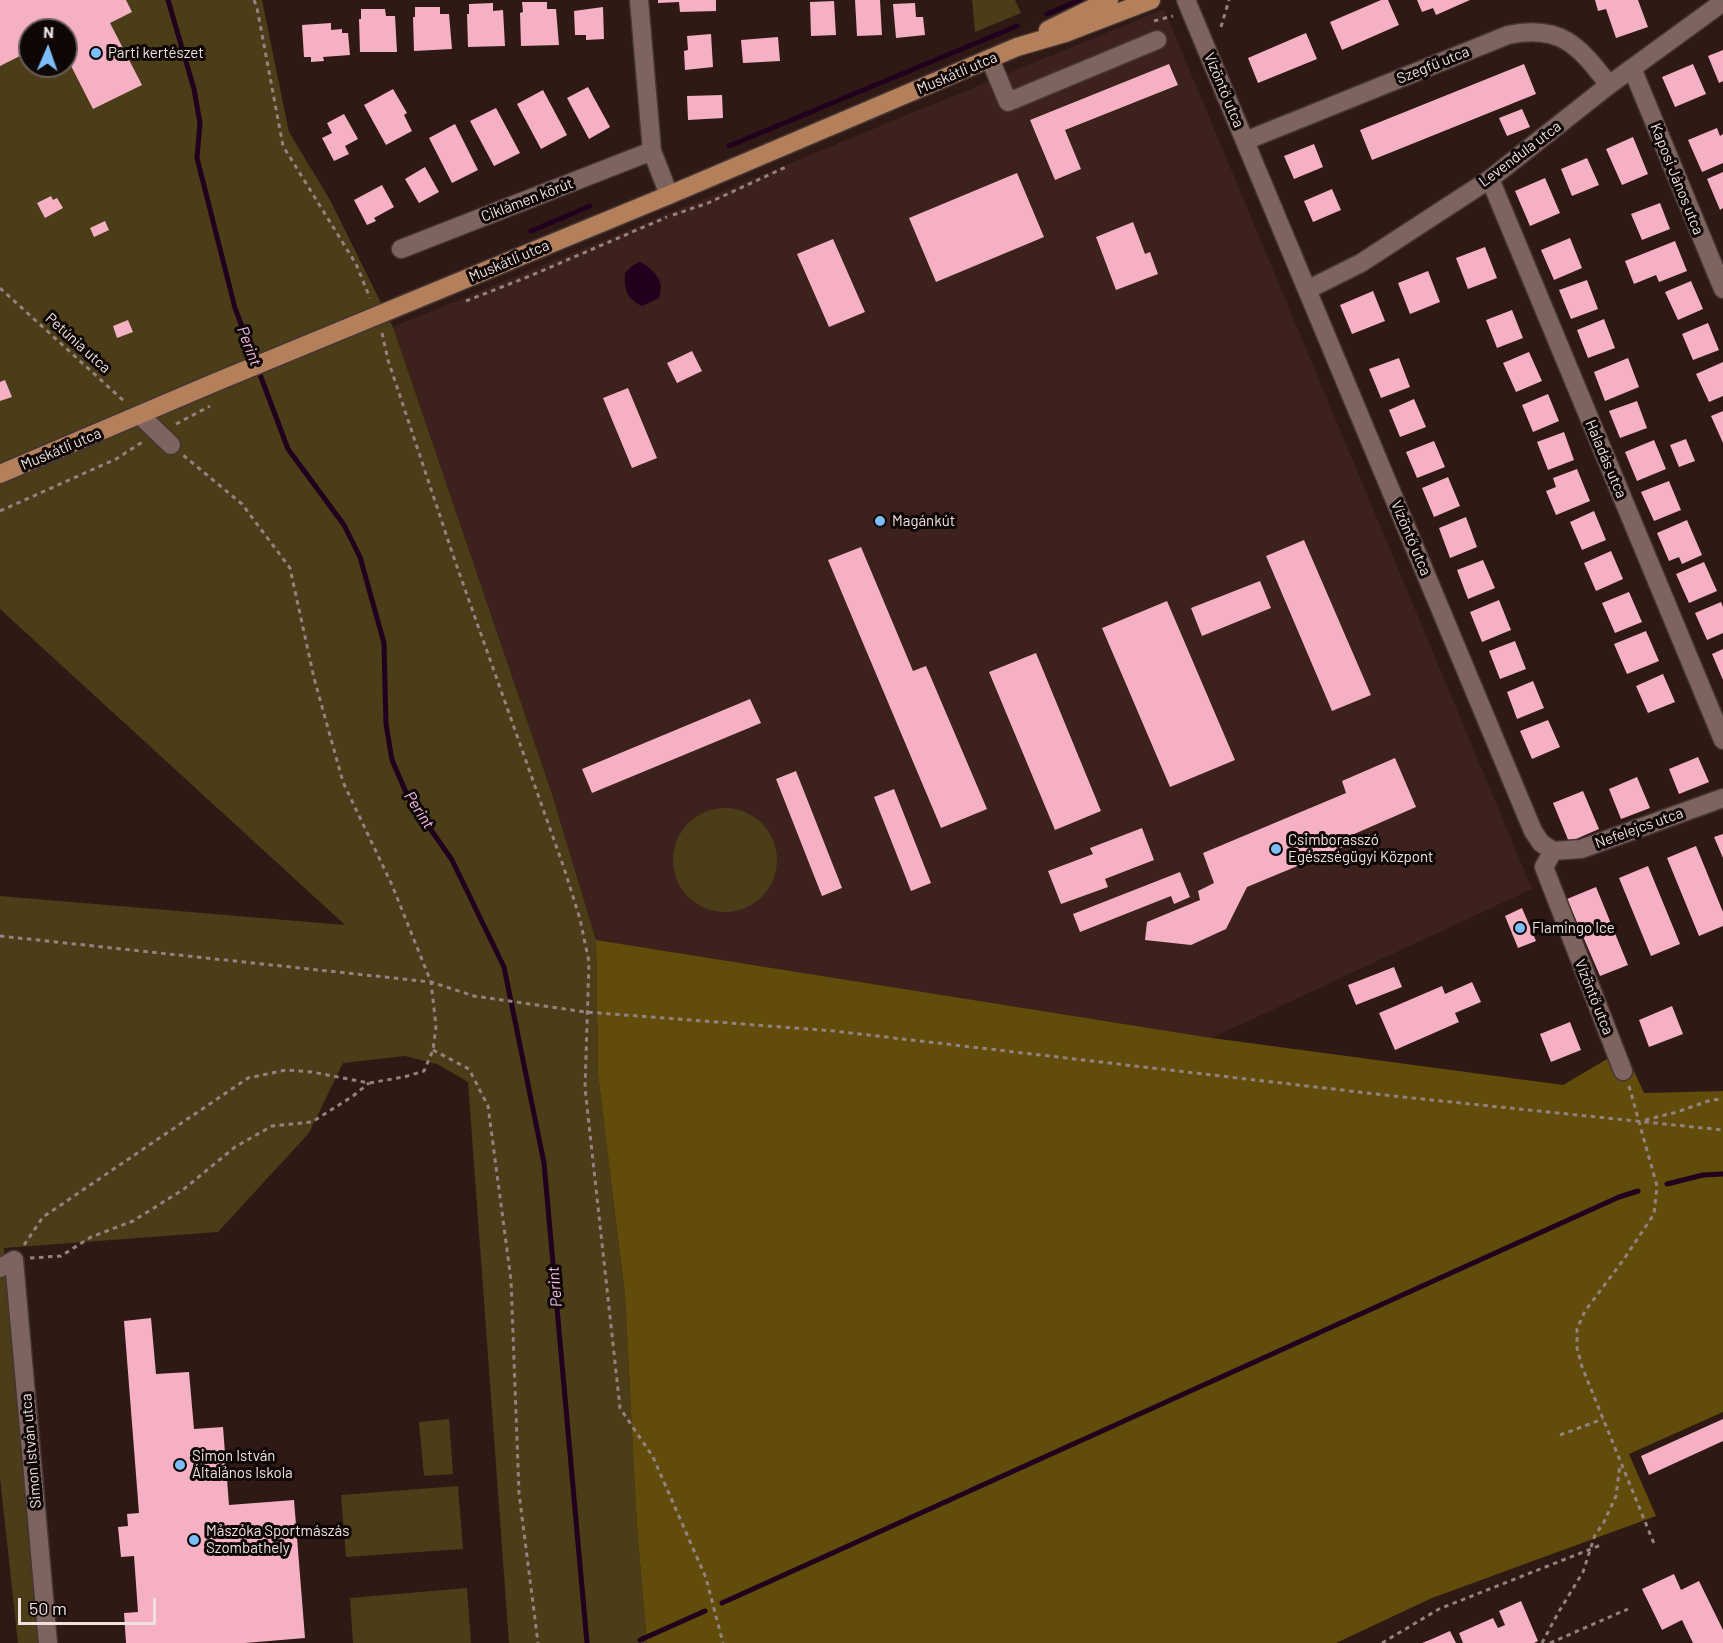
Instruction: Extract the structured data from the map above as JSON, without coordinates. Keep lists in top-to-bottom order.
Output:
{
  "streets": {
    "main road": ["Muskátli utca"],
    "street": [
      "Szegfű utca",
      "Vízöntő utca",
      "Levendula utca",
      "Kaposi János utca",
      "Ciklámen körút",
      "Haladás utca",
      "Nefelejcs utca",
      "Simon István utca"
    ],
    "path": ["Petúnia utca"]
  },
  "crossings": [
    ["Szegfű utca", "Vízöntő utca"],
    ["Szegfű utca", "Levendula utca"],
    ["Muskátli utca", "Petúnia utca"],
    ["Vízöntő utca", "Levendula utca"],
    ["Vízöntő utca", "Nefelejcs utca"],
    ["Levendula utca", "Kaposi János utca"],
    ["Levendula utca", "Haladás utca"]
  ],
  "water": ["Perint"],
  "places": [
    "Parti kertészet",
    "Magánkút",
    "Csimborasszó Egészségügyi Központ",
    "Flamingo Ice",
    "Simon István Általános Iskola",
    "Mászóka Sportmászás Szombathely"
  ],
  "scale_bar": "50 m",
  "north": "top"
}
